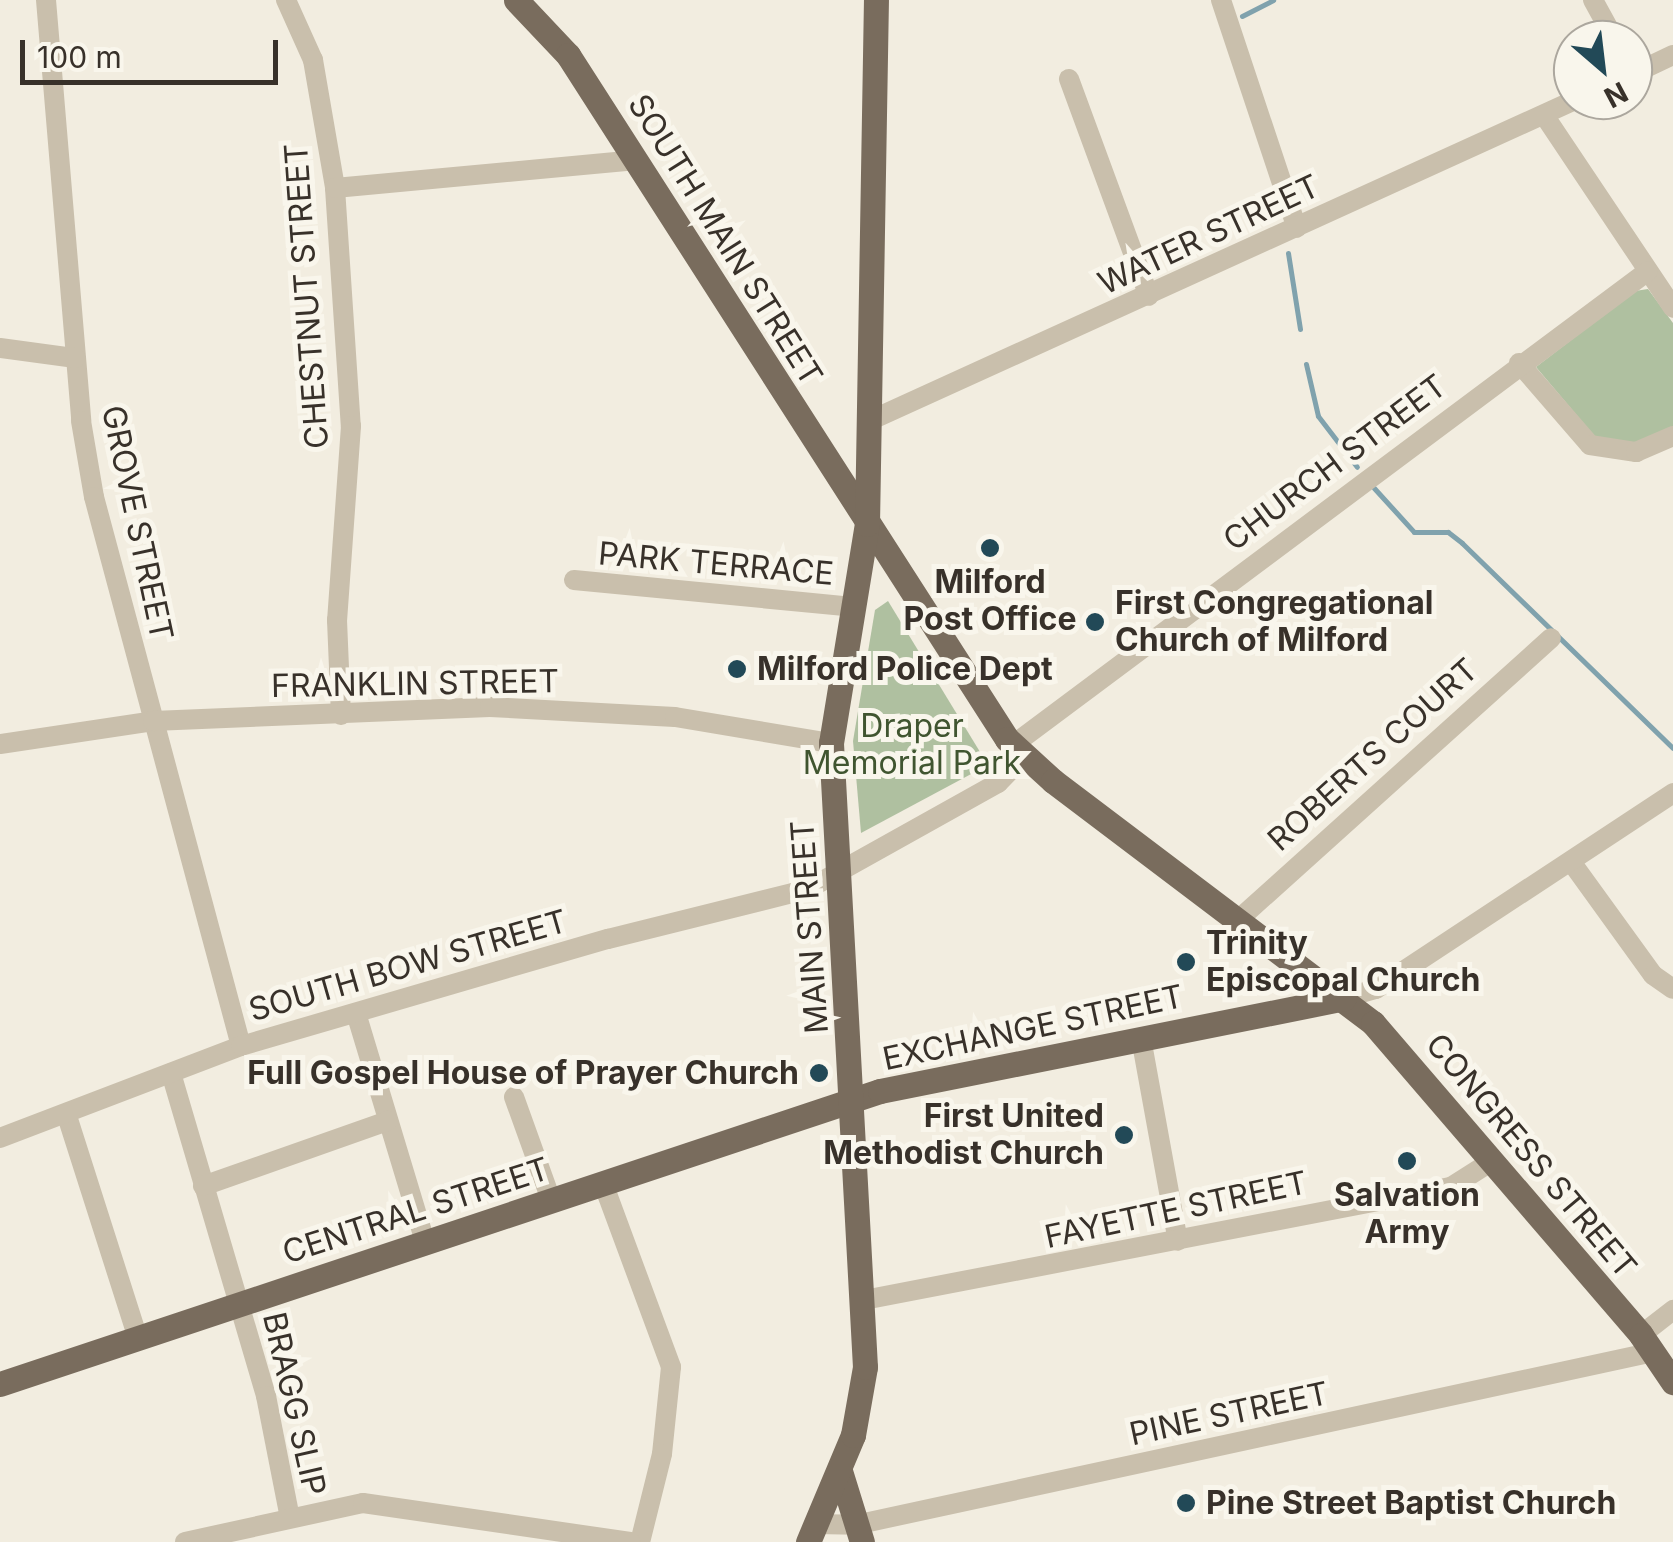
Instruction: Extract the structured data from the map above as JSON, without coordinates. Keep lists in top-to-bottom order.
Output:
{
  "streets": {
    "main road": [
      "SOUTH MAIN STREET",
      "MAIN STREET",
      "EXCHANGE STREET",
      "CONGRESS STREET",
      "CENTRAL STREET"
    ],
    "street": [
      "WATER STREET",
      "CHESTNUT STREET",
      "CHURCH STREET",
      "GROVE STREET",
      "PARK TERRACE",
      "FRANKLIN STREET",
      "ROBERTS COURT",
      "SOUTH BOW STREET",
      "FAYETTE STREET",
      "BRAGG SLIP",
      "PINE STREET"
    ]
  },
  "crossings": [
    ["WATER STREET", "MAIN STREET"],
    ["SOUTH MAIN STREET", "MAIN STREET"],
    ["SOUTH MAIN STREET", "CONGRESS STREET"],
    ["CHESTNUT STREET", "FRANKLIN STREET"],
    ["CHURCH STREET", "MAIN STREET"],
    ["CHURCH STREET", "SOUTH BOW STREET"],
    ["CHURCH STREET", "CONGRESS STREET"],
    ["GROVE STREET", "FRANKLIN STREET"],
    ["GROVE STREET", "SOUTH BOW STREET"],
    ["PARK TERRACE", "MAIN STREET"],
    ["FRANKLIN STREET", "MAIN STREET"],
    ["ROBERTS COURT", "CONGRESS STREET"],
    ["MAIN STREET", "SOUTH BOW STREET"],
    ["MAIN STREET", "EXCHANGE STREET"],
    ["MAIN STREET", "CONGRESS STREET"],
    ["MAIN STREET", "FAYETTE STREET"],
    ["MAIN STREET", "CENTRAL STREET"],
    ["MAIN STREET", "PINE STREET"],
    ["SOUTH BOW STREET", "BRAGG SLIP"],
    ["EXCHANGE STREET", "CONGRESS STREET"],
    ["EXCHANGE STREET", "CENTRAL STREET"],
    ["CONGRESS STREET", "FAYETTE STREET"],
    ["CONGRESS STREET", "PINE STREET"],
    ["CENTRAL STREET", "BRAGG SLIP"]
  ],
  "parks": ["Draper Memorial Park"],
  "places": [
    "Milford Post Office",
    "First Congregational Church of Milford",
    "Milford Police Dept",
    "Trinity Episcopal Church",
    "Full Gospel House of Prayer Church",
    "First United Methodist Church",
    "Salvation Army",
    "Pine Street Baptist Church"
  ],
  "scale_bar": "100 m",
  "north": "bottom right"
}
